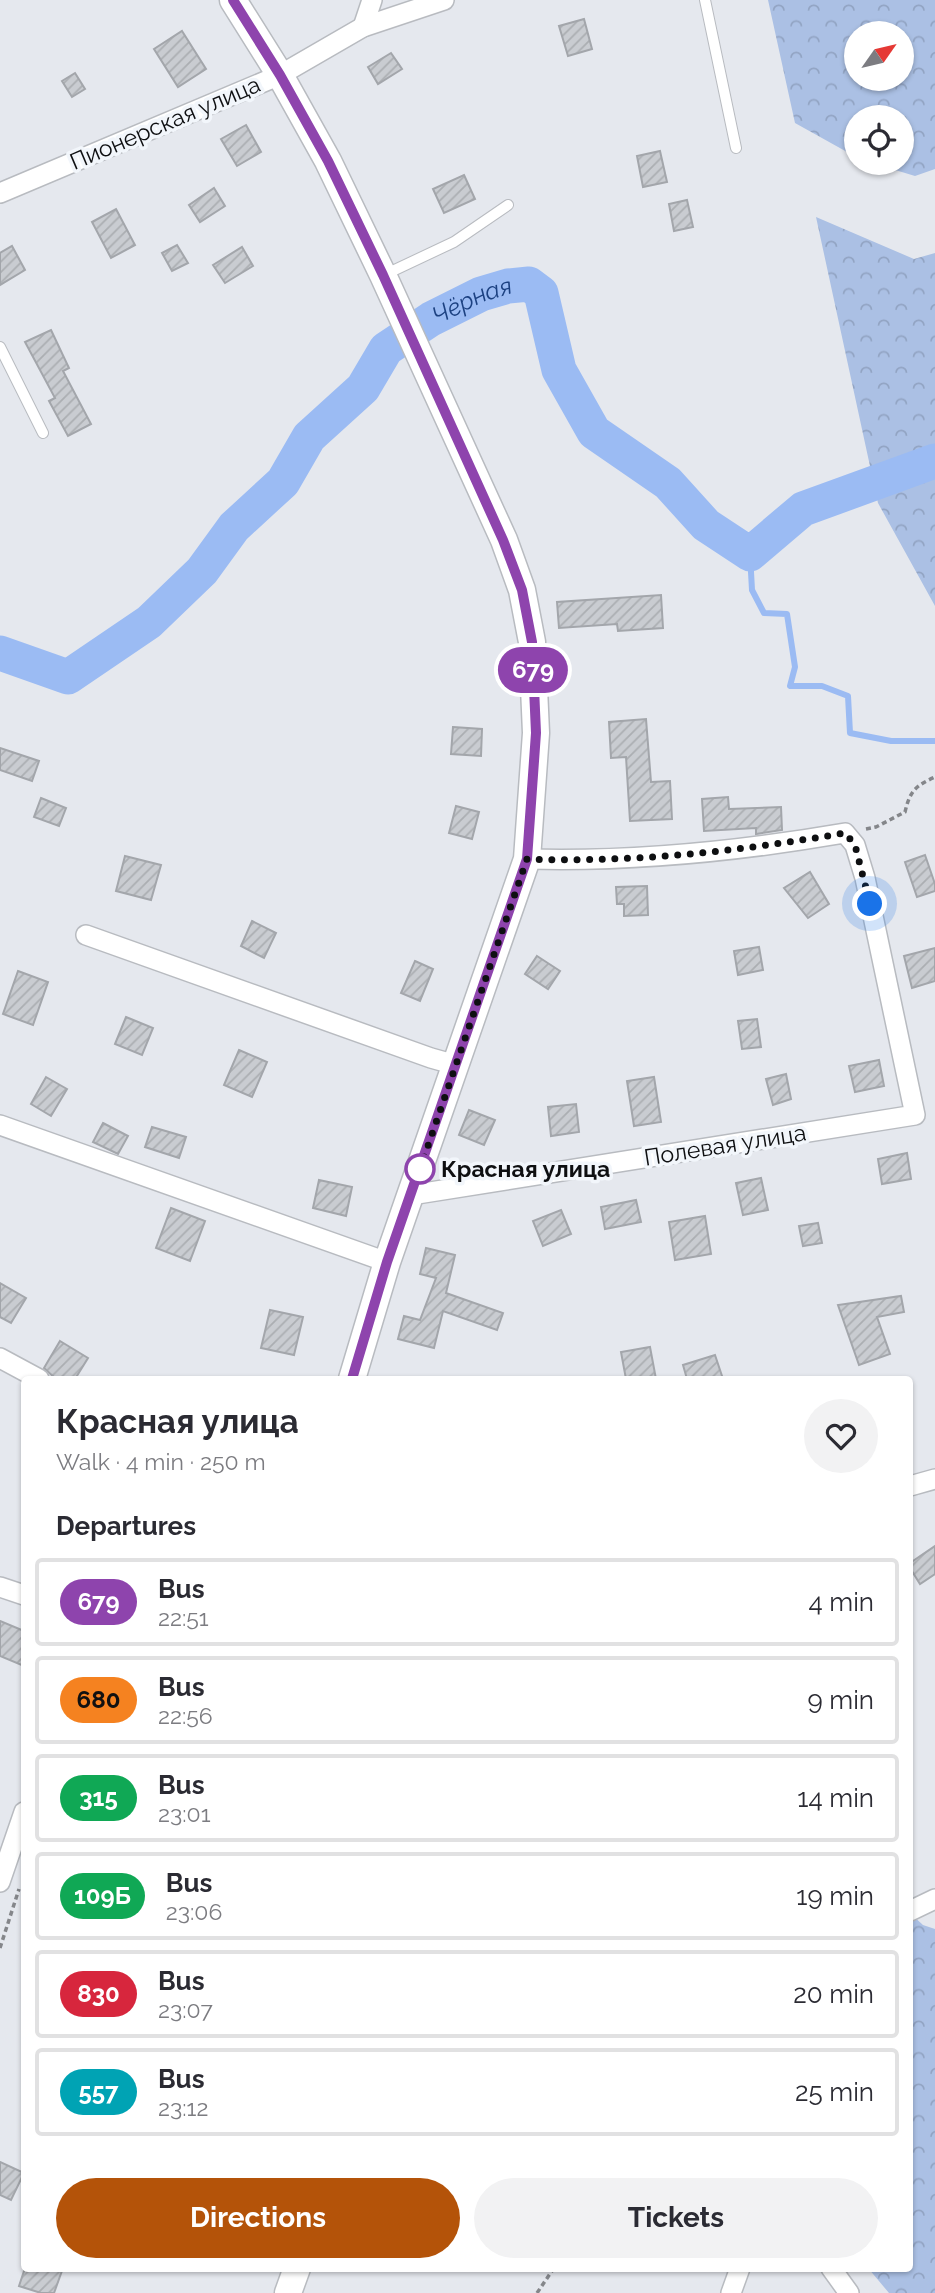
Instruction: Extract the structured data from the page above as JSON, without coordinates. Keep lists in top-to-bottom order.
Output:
{
  "streets": {
    "street": ["Пионерская улица", "Полевая улица"]
  },
  "water": ["Чёрная"],
  "places": ["Красная улица"],
  "lines": ["bus line 679"],
  "north": "top right",
  "page": {
    "on_map": "679",
    "heading": [
      ["Красная улица", "Walk · 4 min · 250 m"],
      "Departures"
    ],
    "list": [
      {
        "mark": "679",
        "name": "Bus",
        "note": "22:51",
        "value": "4 min"
      },
      {
        "mark": "680",
        "name": "Bus",
        "note": "22:56",
        "value": "9 min"
      },
      {
        "mark": "315",
        "name": "Bus",
        "note": "23:01",
        "value": "14 min"
      },
      {
        "mark": "109Б",
        "name": "Bus",
        "note": "23:06",
        "value": "19 min"
      },
      {
        "mark": "830",
        "name": "Bus",
        "note": "23:07",
        "value": "20 min"
      },
      {
        "mark": "557",
        "name": "Bus",
        "note": "23:12",
        "value": "25 min"
      }
    ],
    "buttons": ["Directions", "Tickets"]
  }
}
